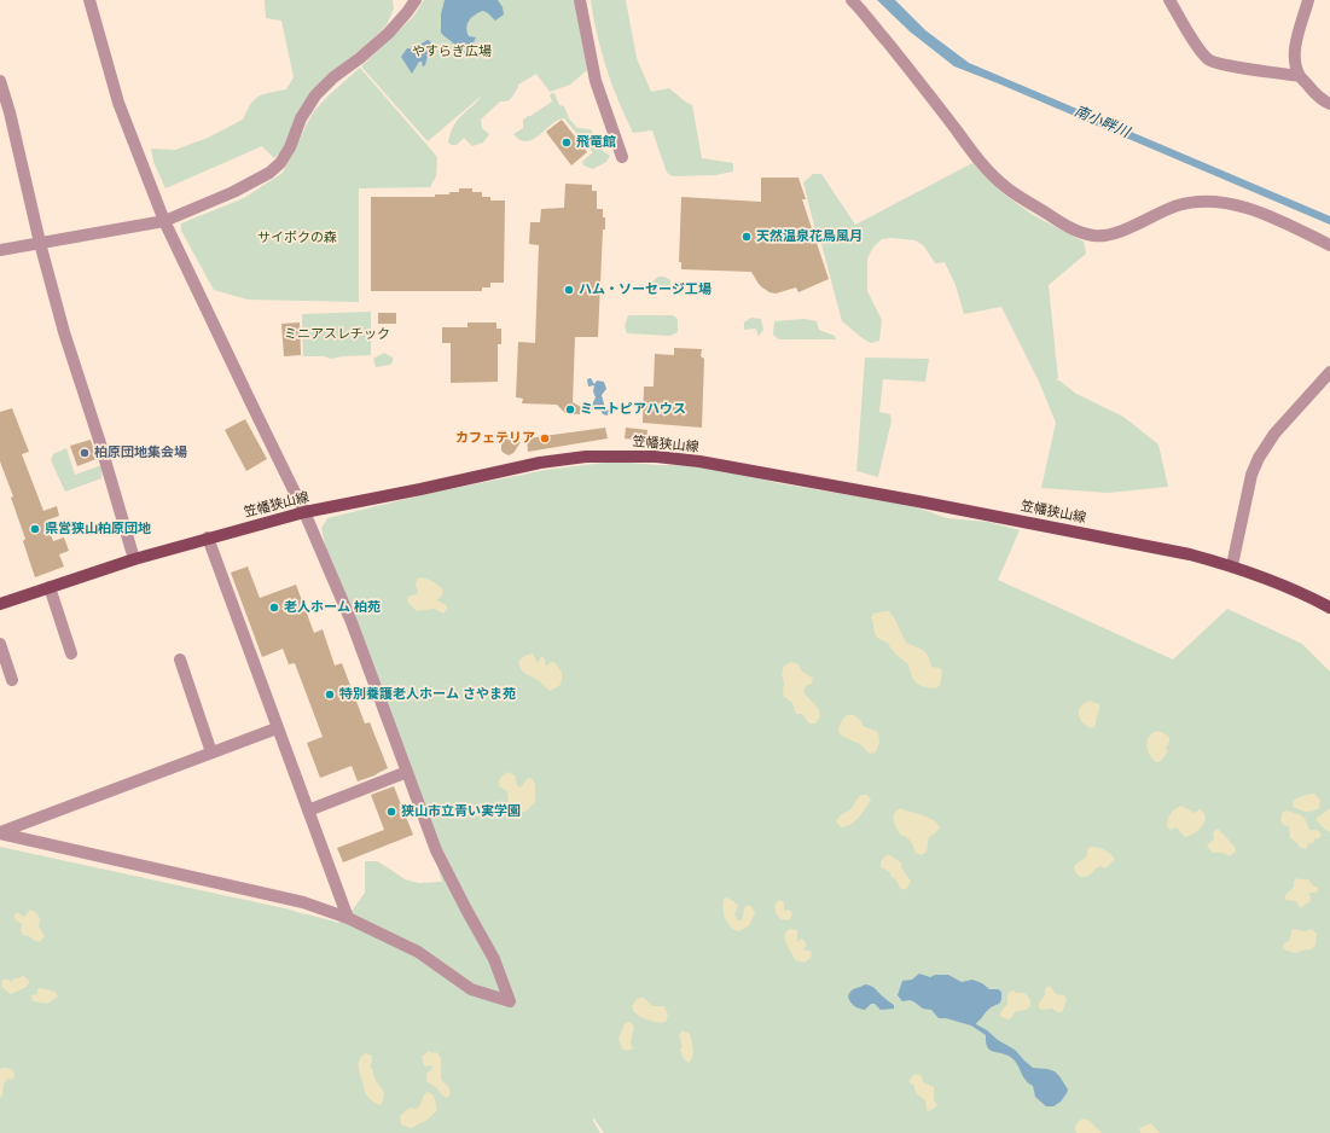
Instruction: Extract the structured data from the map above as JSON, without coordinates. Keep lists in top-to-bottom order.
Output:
{
  "streets": {
    "main road": ["笠幡狭山線"]
  },
  "water": ["南小畔川"],
  "parks": ["やすらぎ広場", "サイボクの森", "ミニアスレチック"],
  "places": [
    "飛竜館",
    "天然温泉花鳥風月",
    "ハム・ソーセージ工場",
    "ミートピアハウス",
    "カフェテリア",
    "柏原団地集会場",
    "県営狭山柏原団地",
    "老人ホーム 柏苑",
    "特別養護老人ホーム さやま苑",
    "狭山市立青い実学園"
  ]
}
